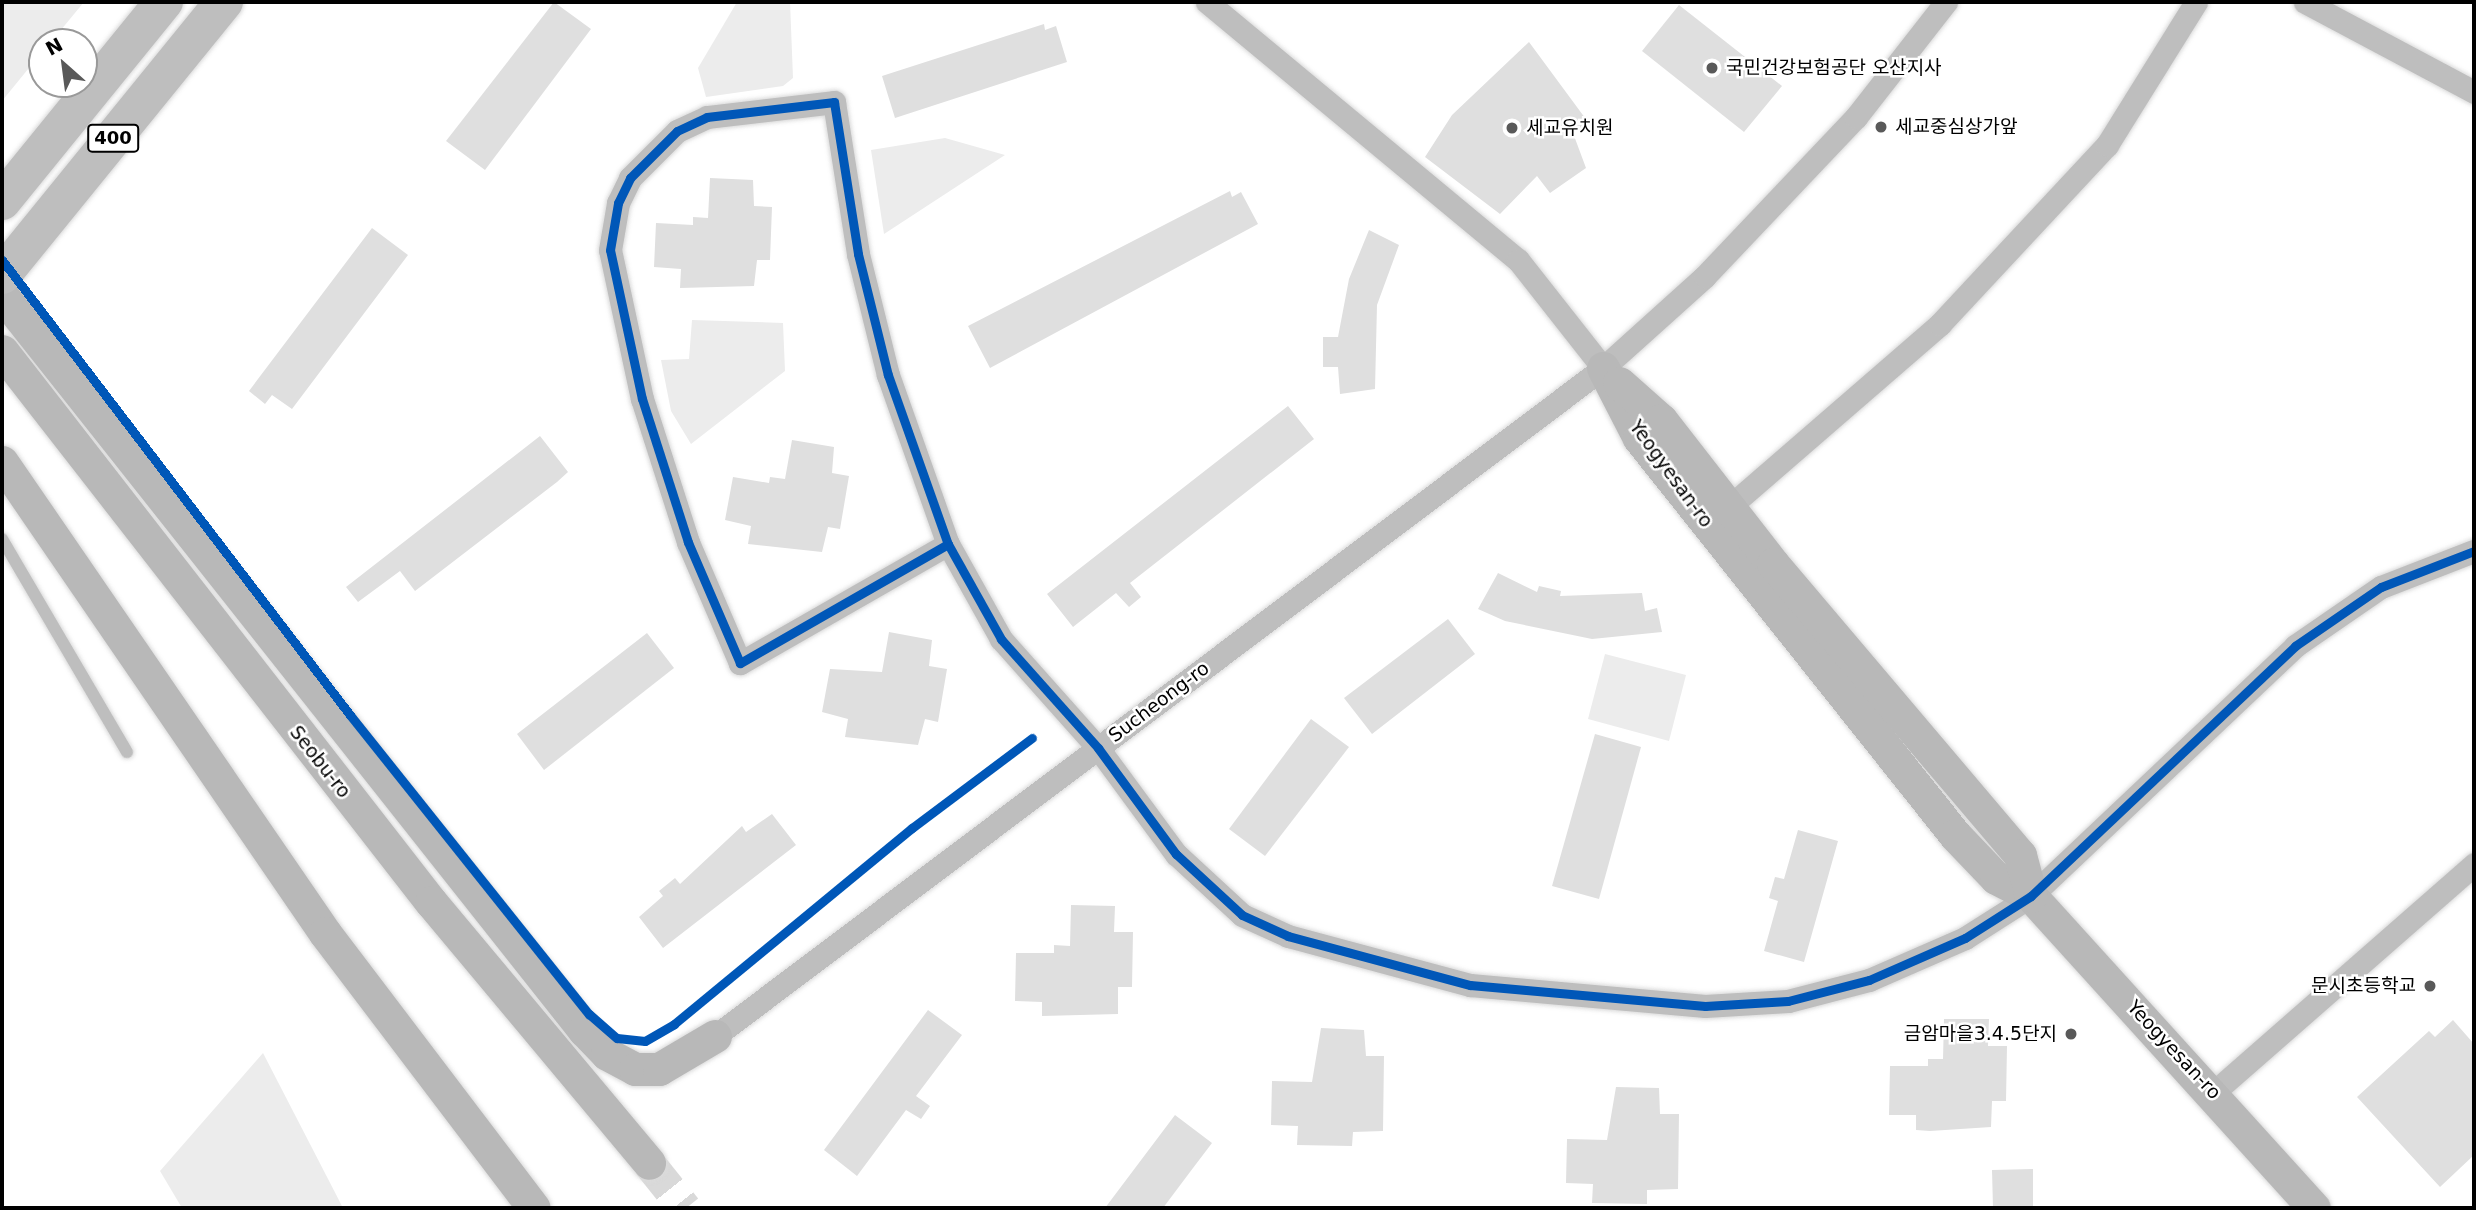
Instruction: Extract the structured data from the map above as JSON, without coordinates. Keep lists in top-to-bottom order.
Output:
{
  "streets": {
    "highway": ["400"],
    "main road": ["Yeogyesan-ro", "Seobu-ro"],
    "street": ["Sucheong-ro"]
  },
  "crossings": [
    ["Yeogyesan-ro", "Sucheong-ro"]
  ],
  "places": [
    "국민건강보험공단 오산지사",
    "세교중심상가앞",
    "세교유치원",
    "문시초등학교",
    "금암마을3.4.5단지"
  ],
  "north": "top left"
}
